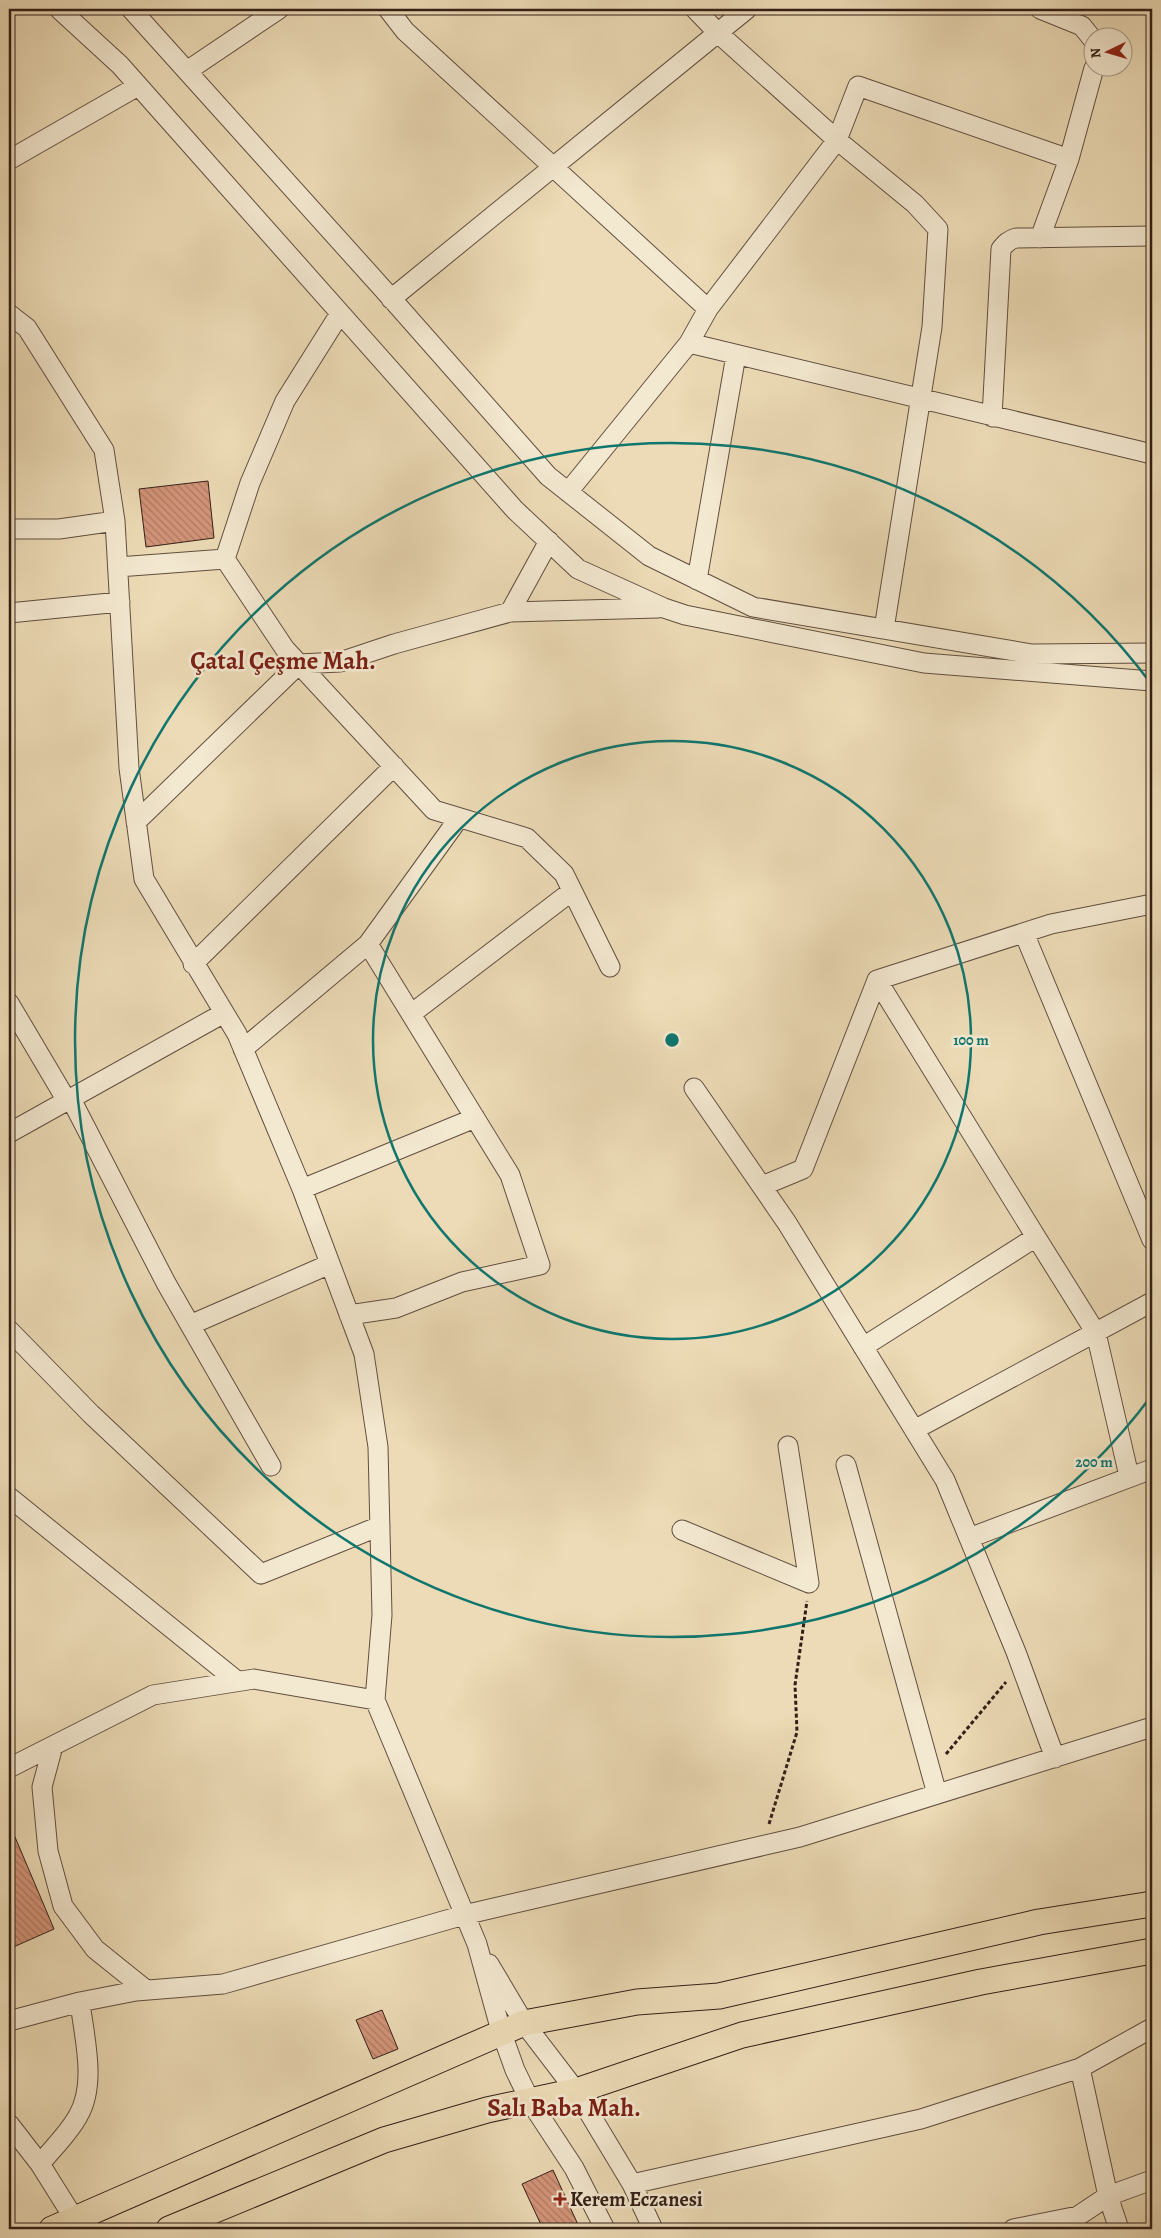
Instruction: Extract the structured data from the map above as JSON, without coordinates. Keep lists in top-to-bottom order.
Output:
{
  "districts": ["Çatal Çeşme Mah.", "Salı Baba Mah."],
  "places": {
    "health": ["Kerem Eczanesi"]
  },
  "north": "left",
  "rings": ["100 m", "200 m"]
}
